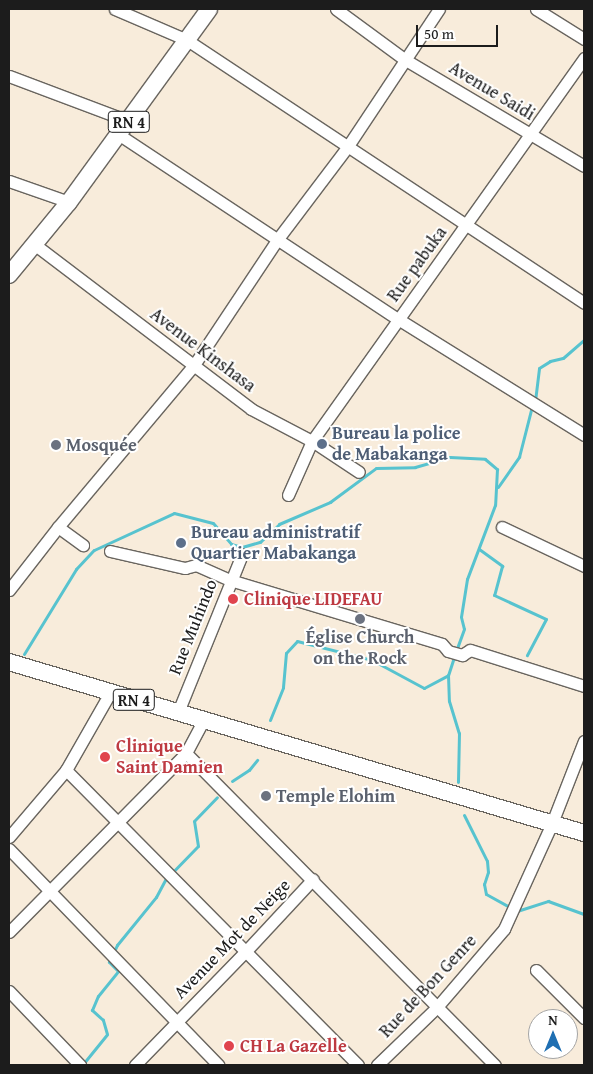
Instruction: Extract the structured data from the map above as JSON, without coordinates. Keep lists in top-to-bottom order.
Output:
{
  "streets": {
    "highway": ["RN 4"],
    "street": [
      "Avenue Saidi",
      "Rue pabuka",
      "Avenue Kinshasa",
      "Rue Muhindo",
      "Avenue Mot de Neige",
      "Rue de Bon Genre"
    ]
  },
  "crossings": [
    ["Avenue Saidi", "Rue pabuka"],
    ["RN 4", "Avenue Kinshasa"],
    ["RN 4", "Rue Muhindo"],
    ["RN 4", "Rue de Bon Genre"],
    ["Rue pabuka", "Avenue Kinshasa"]
  ],
  "places": [
    "Bureau la police de Mabakanga",
    "Mosquée",
    "Bureau administratif Quartier Mabakanga",
    "Clinique LIDEFAU",
    "Église Church on the Rock",
    "Clinique Saint Damien",
    "Temple Elohim",
    "CH La Gazelle"
  ],
  "scale_bar": "50 m",
  "north": "top"
}
